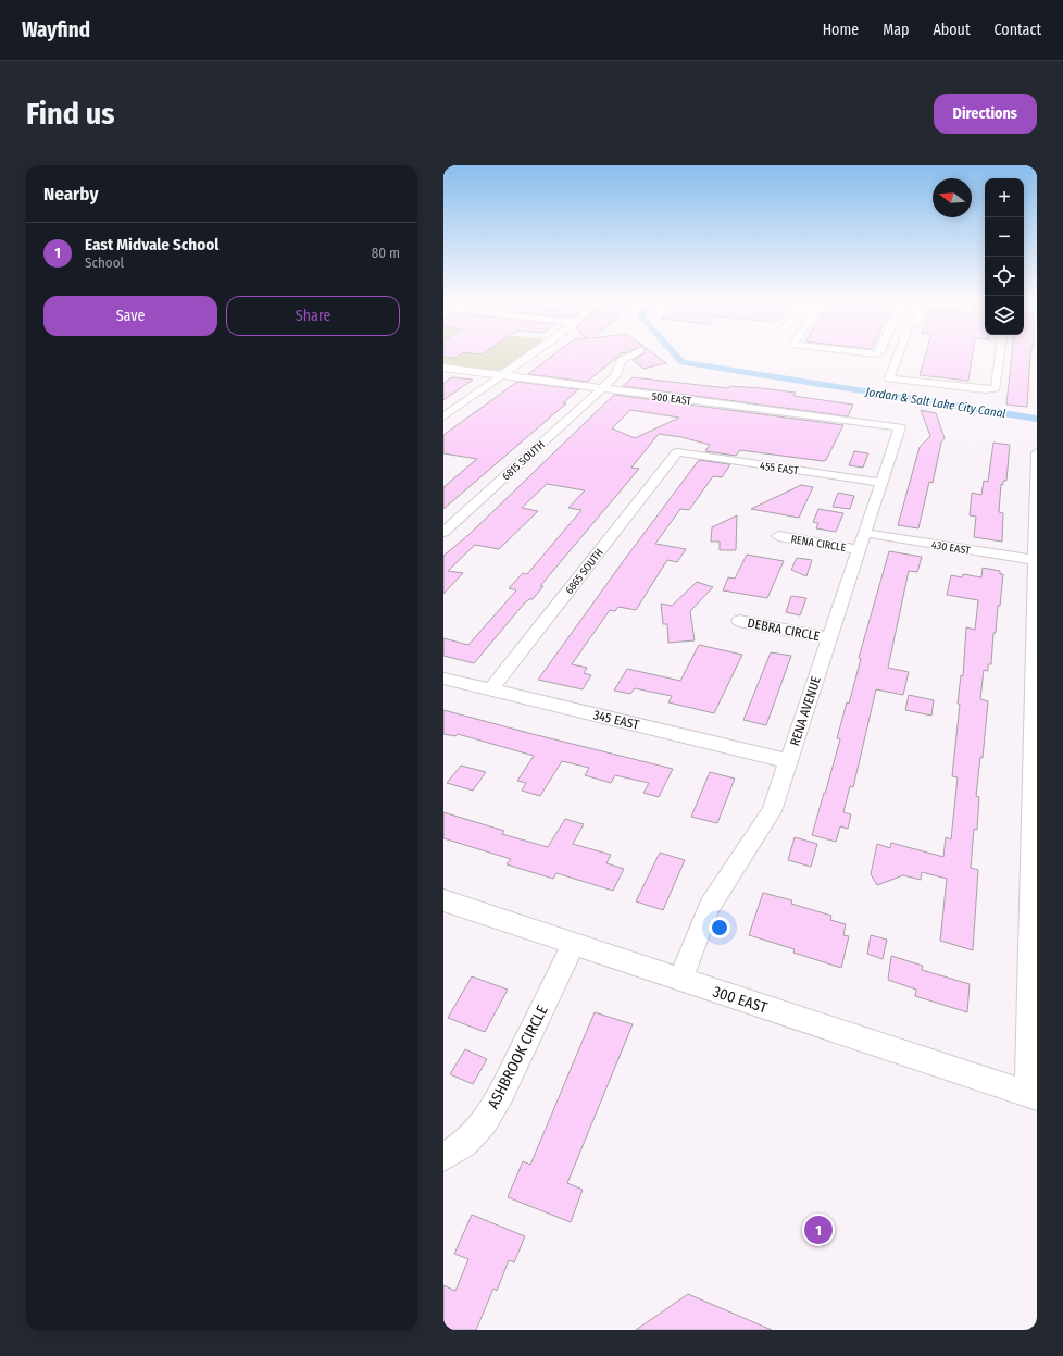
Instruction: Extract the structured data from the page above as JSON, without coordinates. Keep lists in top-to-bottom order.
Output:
{
  "streets": {
    "street": [
      "500 EAST",
      "6815 SOUTH",
      "455 EAST",
      "RENA CIRCLE",
      "430 EAST",
      "6865 SOUTH",
      "DEBRA CIRCLE",
      "RENA AVENUE",
      "345 EAST",
      "300 EAST",
      "ASHBROOK CIRCLE"
    ]
  },
  "crossings": [
    ["500 EAST", "6815 SOUTH"],
    ["500 EAST", "RENA AVENUE"],
    ["455 EAST", "6865 SOUTH"],
    ["455 EAST", "RENA AVENUE"],
    ["RENA CIRCLE", "RENA AVENUE"],
    ["430 EAST", "RENA AVENUE"],
    ["6865 SOUTH", "345 EAST"],
    ["DEBRA CIRCLE", "RENA AVENUE"],
    ["RENA AVENUE", "345 EAST"],
    ["RENA AVENUE", "300 EAST"],
    ["300 EAST", "ASHBROOK CIRCLE"]
  ],
  "water": ["Jordan & Salt Lake City Canal"],
  "north": "left",
  "page": {
    "header": "Wayfind",
    "nav": [
      "Home",
      "Map",
      "About",
      "Contact"
    ],
    "buttons": [
      "Directions",
      ["Save", "Share"]
    ],
    "title": "Find us",
    "heading": "Nearby",
    "map_buttons": ["+", "−"],
    "list": [
      {
        "mark": "1",
        "name": "East Midvale School",
        "note": "School",
        "value": "80 m"
      }
    ],
    "pins": "1"
  }
}
